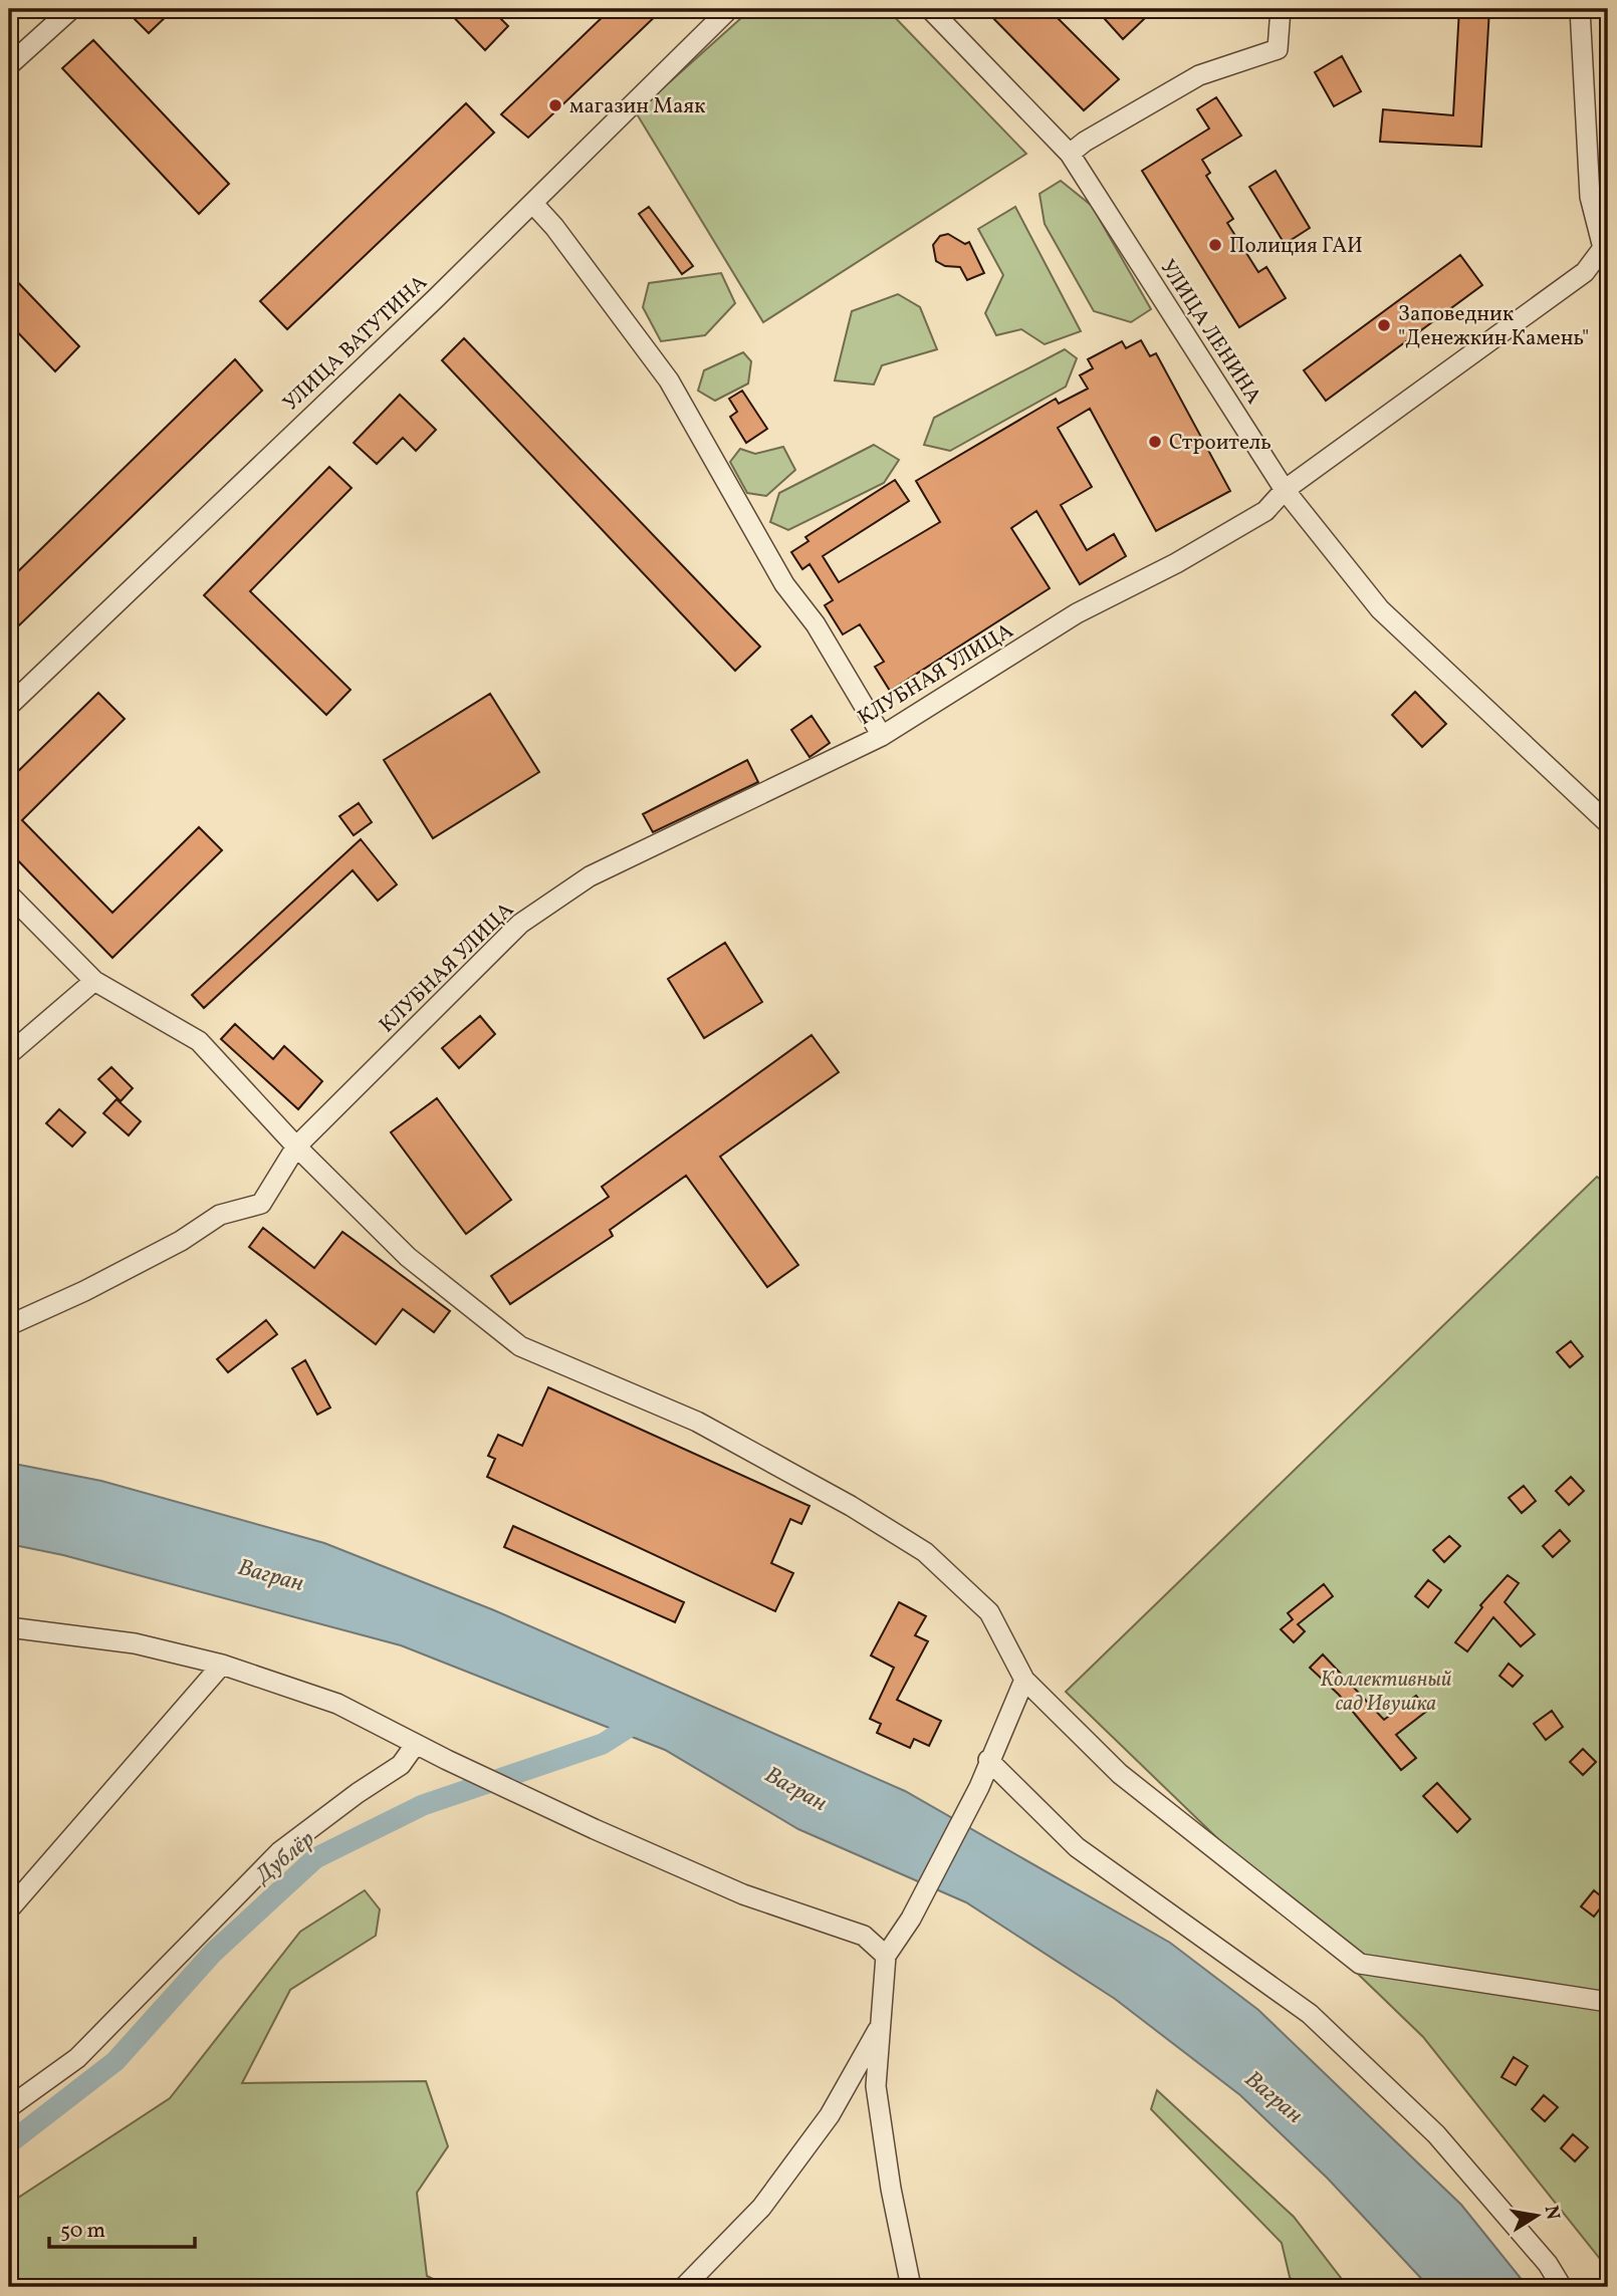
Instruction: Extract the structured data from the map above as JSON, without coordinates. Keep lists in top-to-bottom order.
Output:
{
  "streets": {
    "street": ["УЛИЦА ЛЕНИНА", "УЛИЦА ВАТУТИНА", "КЛУБНАЯ УЛИЦА"]
  },
  "crossings": [
    ["УЛИЦА ЛЕНИНА", "КЛУБНАЯ УЛИЦА"]
  ],
  "water": ["Вагран", "Дублёр"],
  "parks": ["Коллективный сад Ивушка"],
  "places": [
    "магазин Маяк",
    "Полиция ГАИ",
    "Заповедник \"Денежкин Камень\"",
    "Строитель"
  ],
  "scale_bar": "50 m",
  "north": "right"
}
